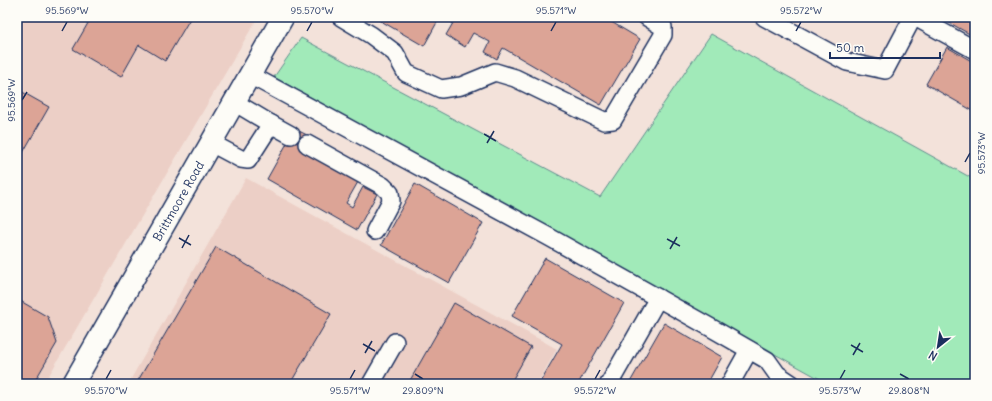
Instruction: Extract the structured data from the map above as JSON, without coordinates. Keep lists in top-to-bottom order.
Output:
{
  "streets": {
    "main road": ["Brittmoore Road"]
  },
  "scale_bar": "50 m",
  "north": "bottom left",
  "coordinates": [
    "95.569°W",
    "95.570°W",
    "95.571°W",
    "95.572°W",
    "95.573°W",
    "29.809°N",
    "29.808°N"
  ]
}
